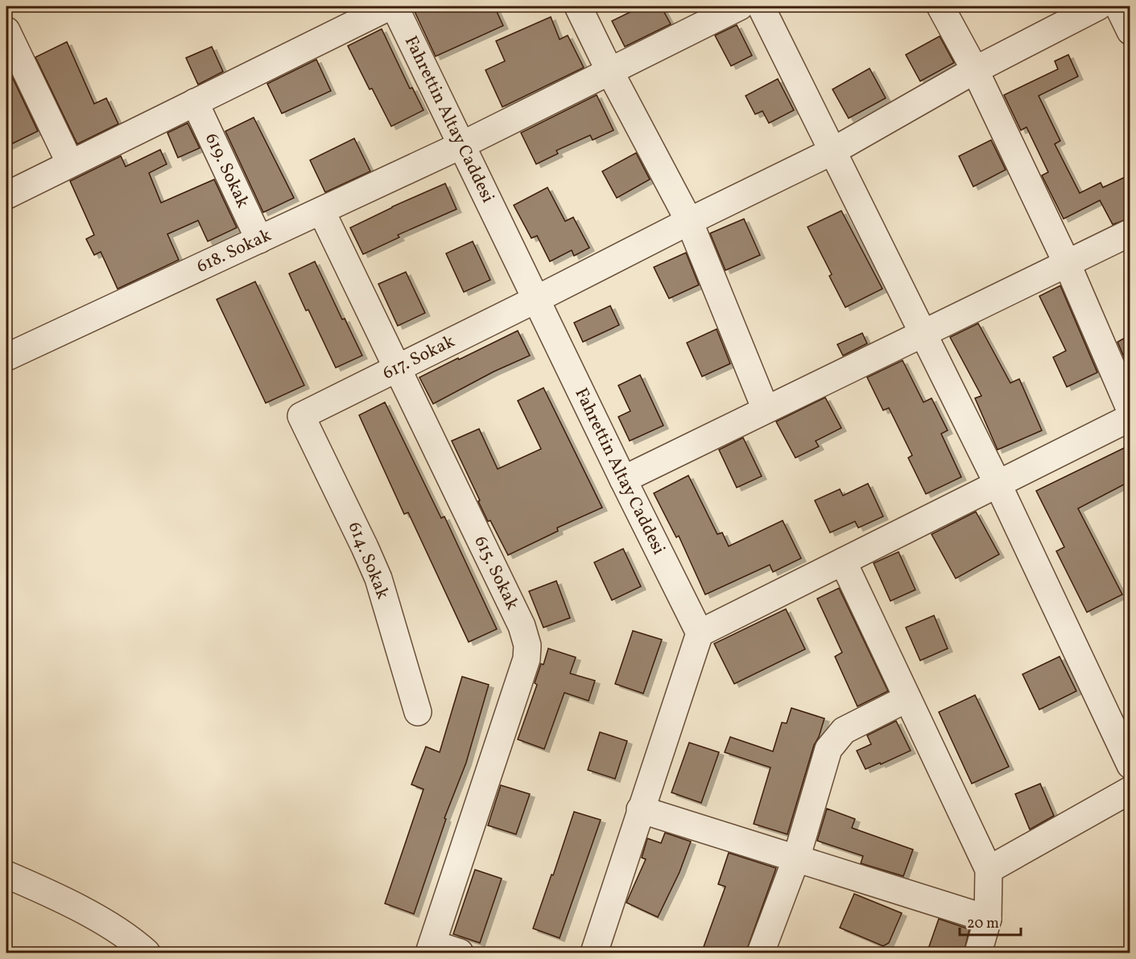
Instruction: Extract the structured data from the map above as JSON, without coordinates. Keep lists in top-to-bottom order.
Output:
{
  "streets": {
    "street": [
      "Fahrettin Altay Caddesi",
      "619. Sokak",
      "618. Sokak",
      "617. Sokak",
      "614. Sokak",
      "615. Sokak"
    ]
  },
  "crossings": [
    ["Fahrettin Altay Caddesi", "618. Sokak"],
    ["Fahrettin Altay Caddesi", "617. Sokak"],
    ["619. Sokak", "618. Sokak"],
    ["618. Sokak", "615. Sokak"],
    ["617. Sokak", "614. Sokak"],
    ["617. Sokak", "615. Sokak"]
  ],
  "scale_bar": "20 m"
}
